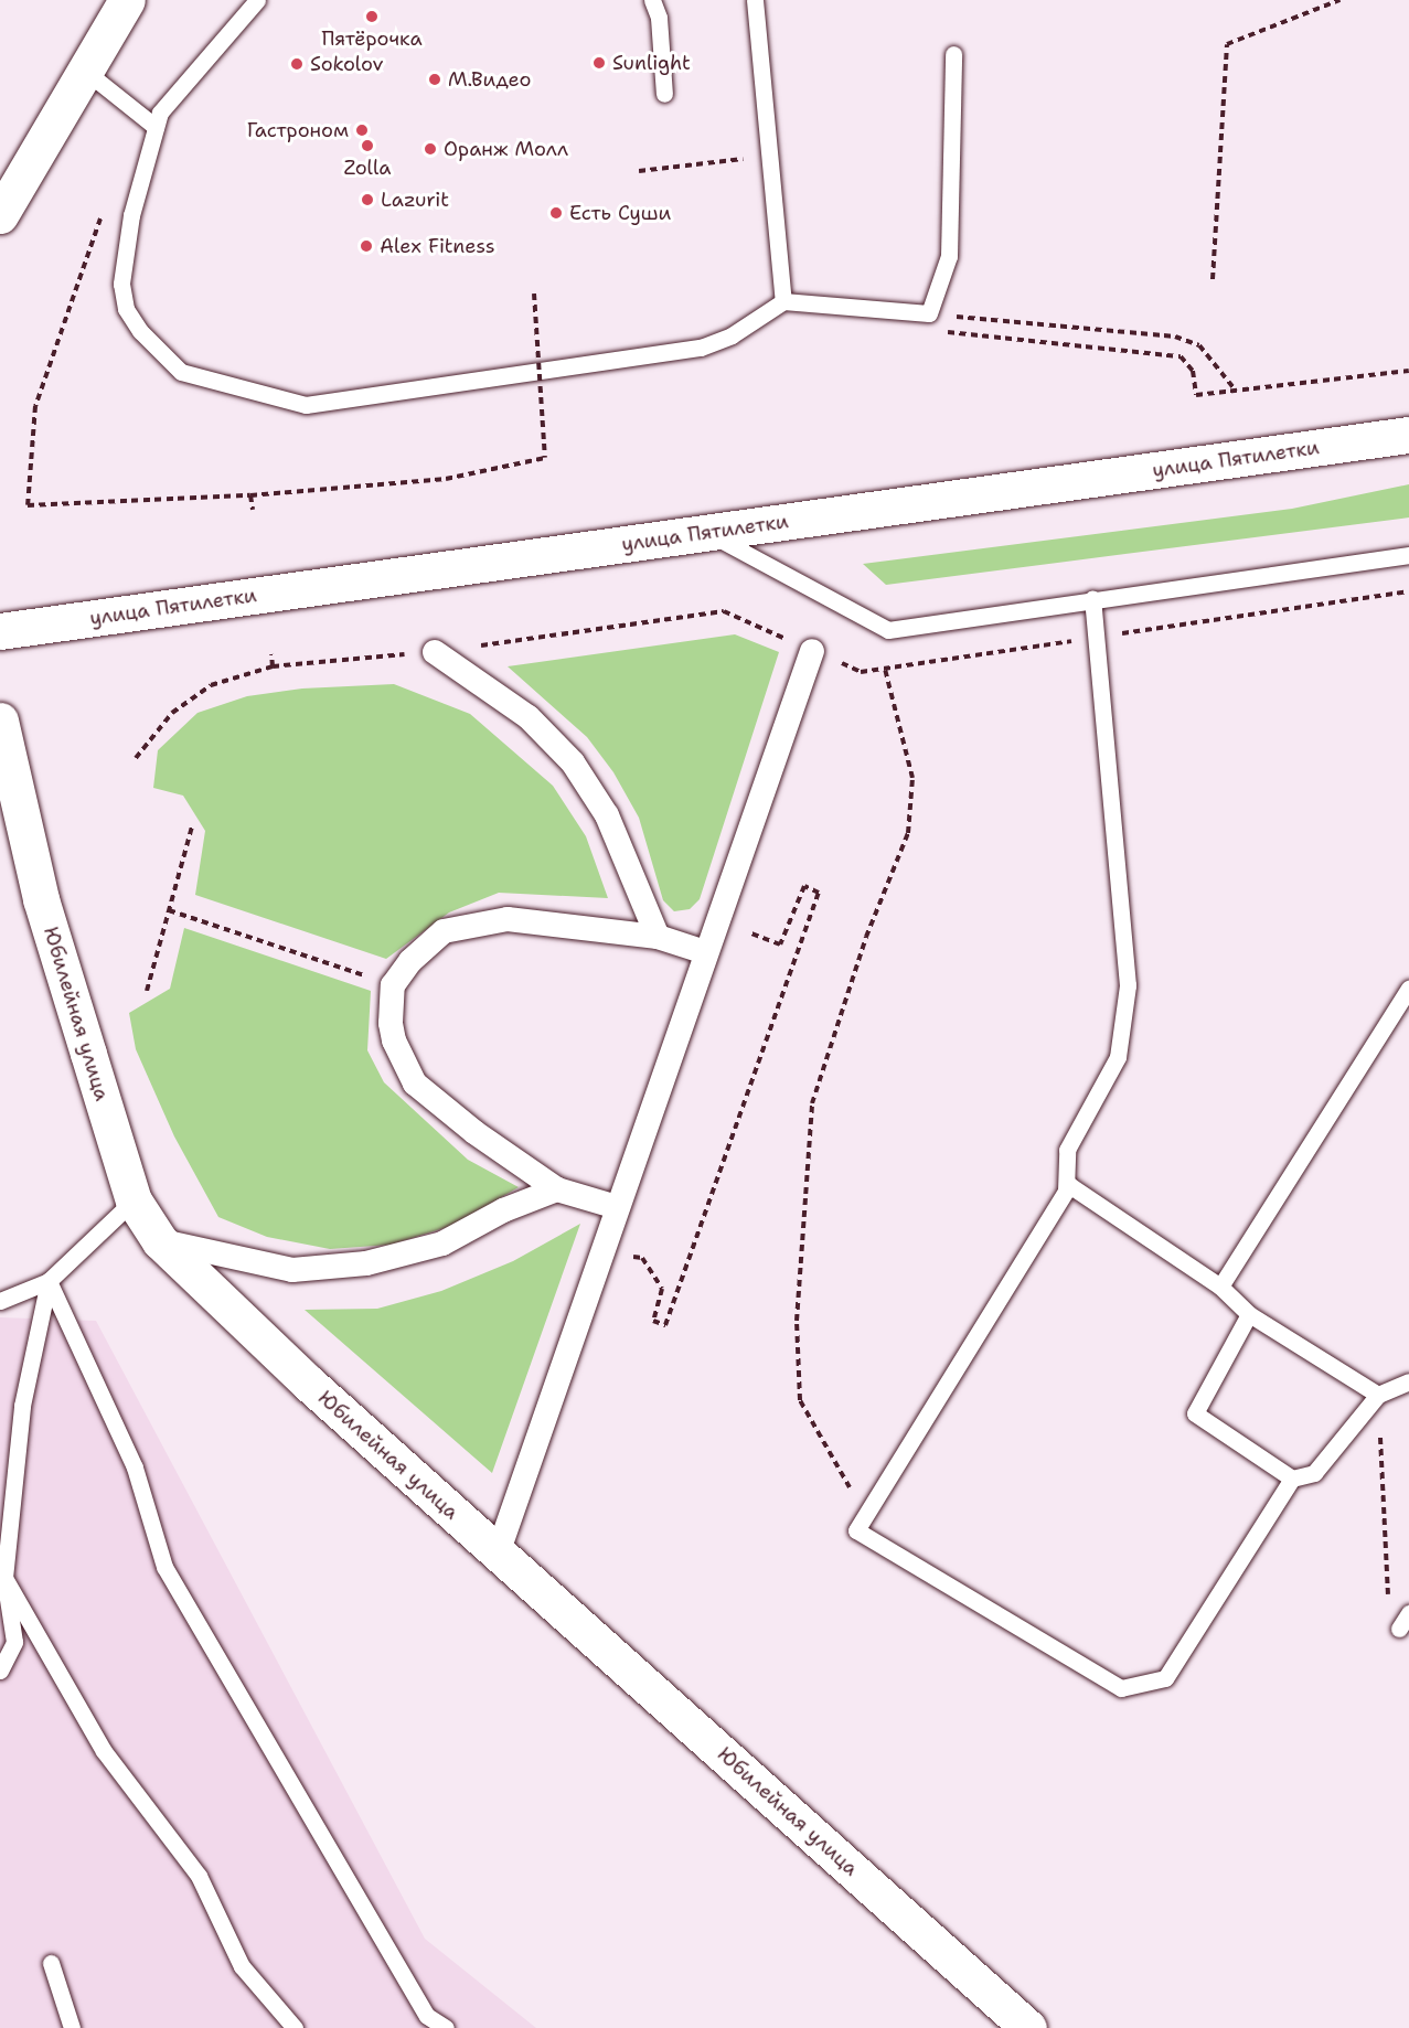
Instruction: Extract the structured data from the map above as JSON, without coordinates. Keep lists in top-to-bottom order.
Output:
{
  "streets": {
    "main road": ["улица Пятилетки", "Юбилейная улица"]
  },
  "places": [
    "Пятёрочка",
    "Sunlight",
    "Sokolov",
    "М.Видео",
    "Гастроном",
    "Zolla",
    "Оранж Молл",
    "Lazurit",
    "Есть Суши",
    "Alex Fitness"
  ]
}
